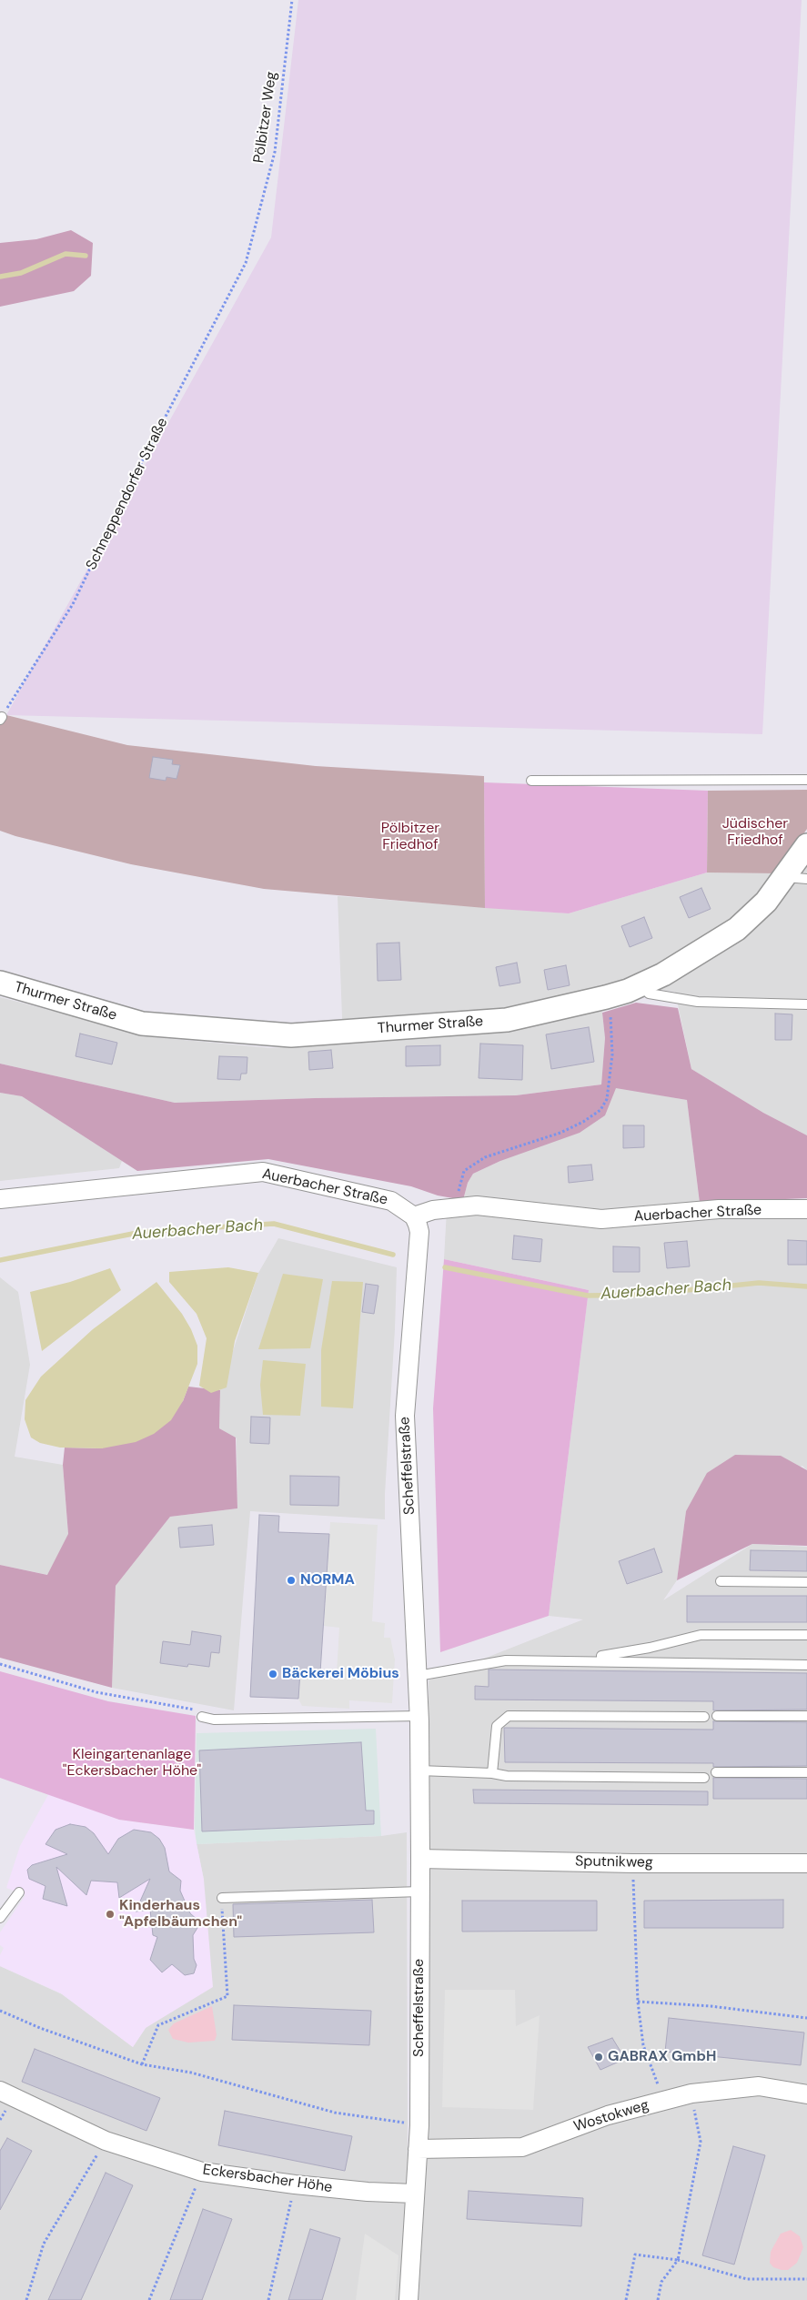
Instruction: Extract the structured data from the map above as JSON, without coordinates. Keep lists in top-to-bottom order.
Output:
{
  "streets": {
    "street": [
      "Thurmer Straße",
      "Auerbacher Straße",
      "Scheffelstraße",
      "Sputnikweg",
      "Wostokweg",
      "Eckersbacher Höhe"
    ],
    "path": ["Pölbitzer Weg", "Schneppendorfer Straße"]
  },
  "crossings": [
    ["Pölbitzer Weg", "Schneppendorfer Straße"],
    ["Auerbacher Straße", "Scheffelstraße"],
    ["Scheffelstraße", "Sputnikweg"],
    ["Scheffelstraße", "Wostokweg"],
    ["Scheffelstraße", "Eckersbacher Höhe"]
  ],
  "water": ["Auerbacher Bach"],
  "parks": ["Jüdischer Friedhof", "Pölbitzer Friedhof", "Kleingartenanlage \"Eckersbacher Höhe\""],
  "places": [
    "NORMA",
    "Bäckerei Möbius",
    "Kinderhaus \"Apfelbäumchen\"",
    "GABRAX GmbH"
  ]
}
